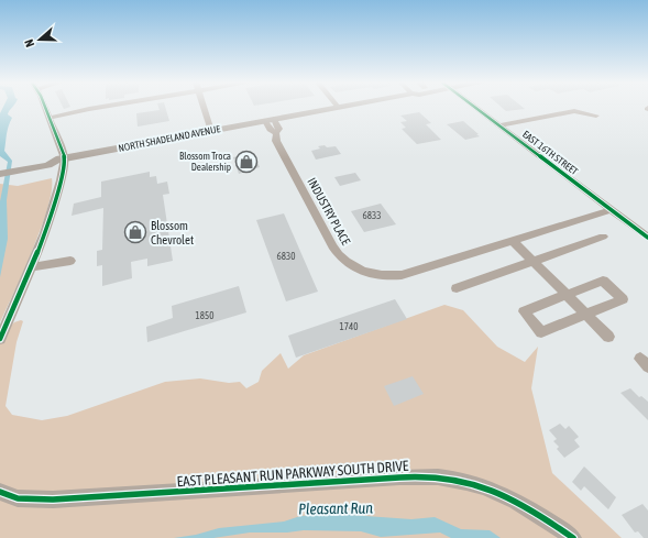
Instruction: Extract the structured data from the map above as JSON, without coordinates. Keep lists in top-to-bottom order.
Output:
{
  "streets": {
    "main road": ["NORTH SHADELAND AVENUE"],
    "street": ["EAST 16TH STREET", "INDUSTRY PLACE", "EAST PLEASANT RUN PARKWAY SOUTH DRIVE"]
  },
  "crossings": [
    ["NORTH SHADELAND AVENUE", "INDUSTRY PLACE"],
    ["EAST 16TH STREET", "INDUSTRY PLACE"]
  ],
  "water": ["Pleasant Run"],
  "places": {
    "shop": ["Blossom Troca Dealership", "Blossom Chevrolet"]
  },
  "house_numbers": [
    "6833",
    "6830",
    "1850",
    "1740"
  ],
  "north": "left"
}
